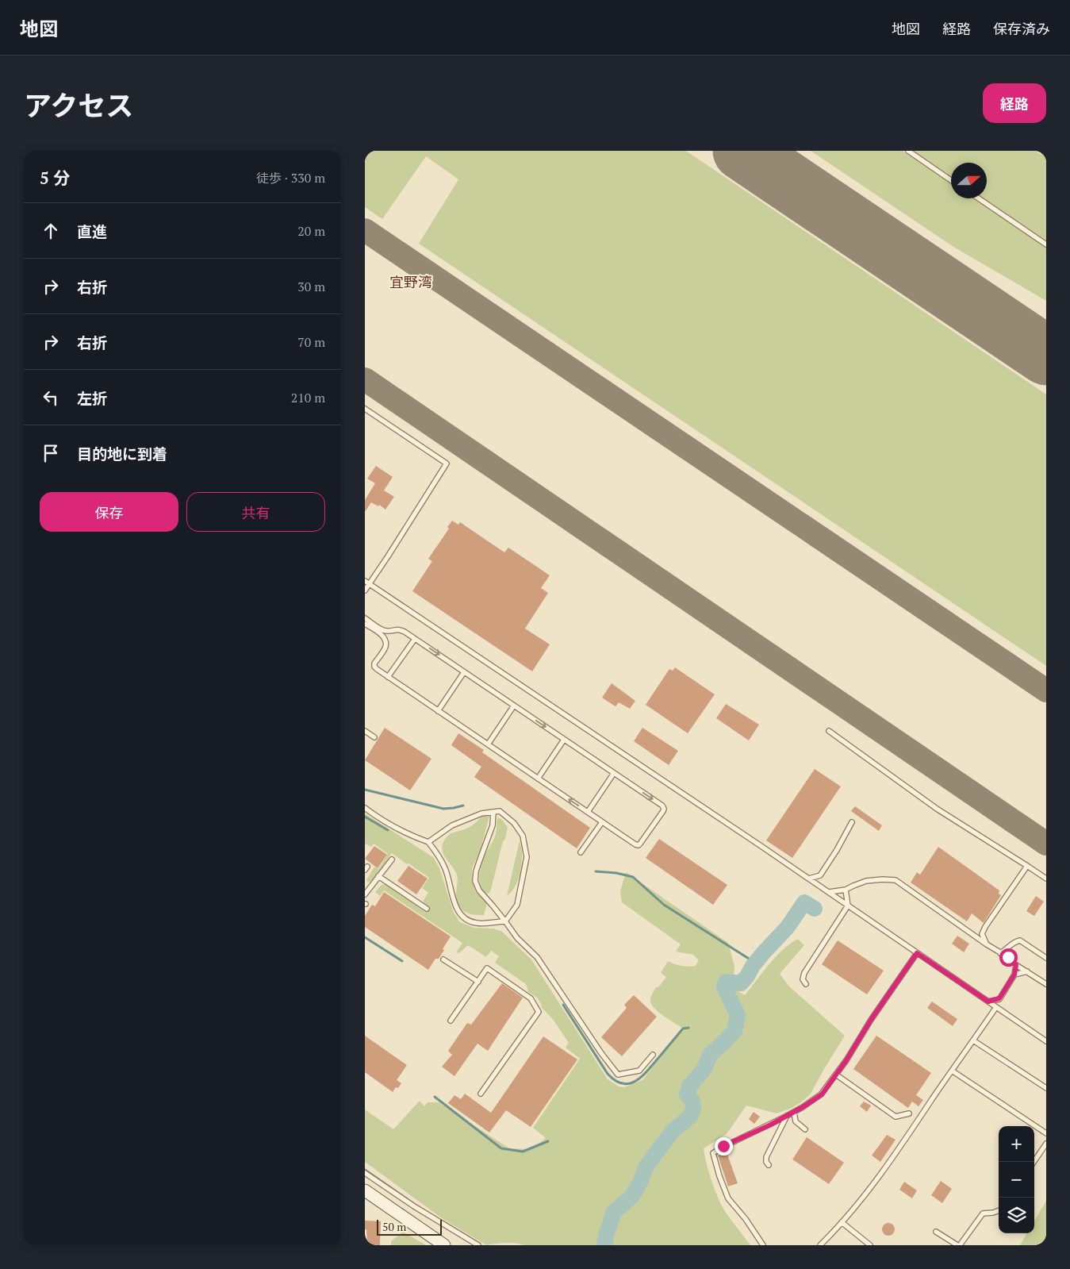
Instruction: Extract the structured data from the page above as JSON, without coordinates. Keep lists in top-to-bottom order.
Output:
{
  "districts": ["宜野湾"],
  "scale_bar": "50 m",
  "north": "right",
  "page": {
    "header": "地図",
    "nav": ["地図", "経路", "保存済み"],
    "title": "アクセス",
    "buttons": [
      "経路",
      ["保存", "共有"]
    ],
    "heading": ["5 分", "徒歩 · 330 m"],
    "list": [
      ["直進", "20 m"],
      ["右折", "30 m"],
      ["右折", "70 m"],
      ["左折", "210 m"],
      "目的地に到着"
    ],
    "map_buttons": ["+", "−"],
    "scale": "50 m"
  }
}
